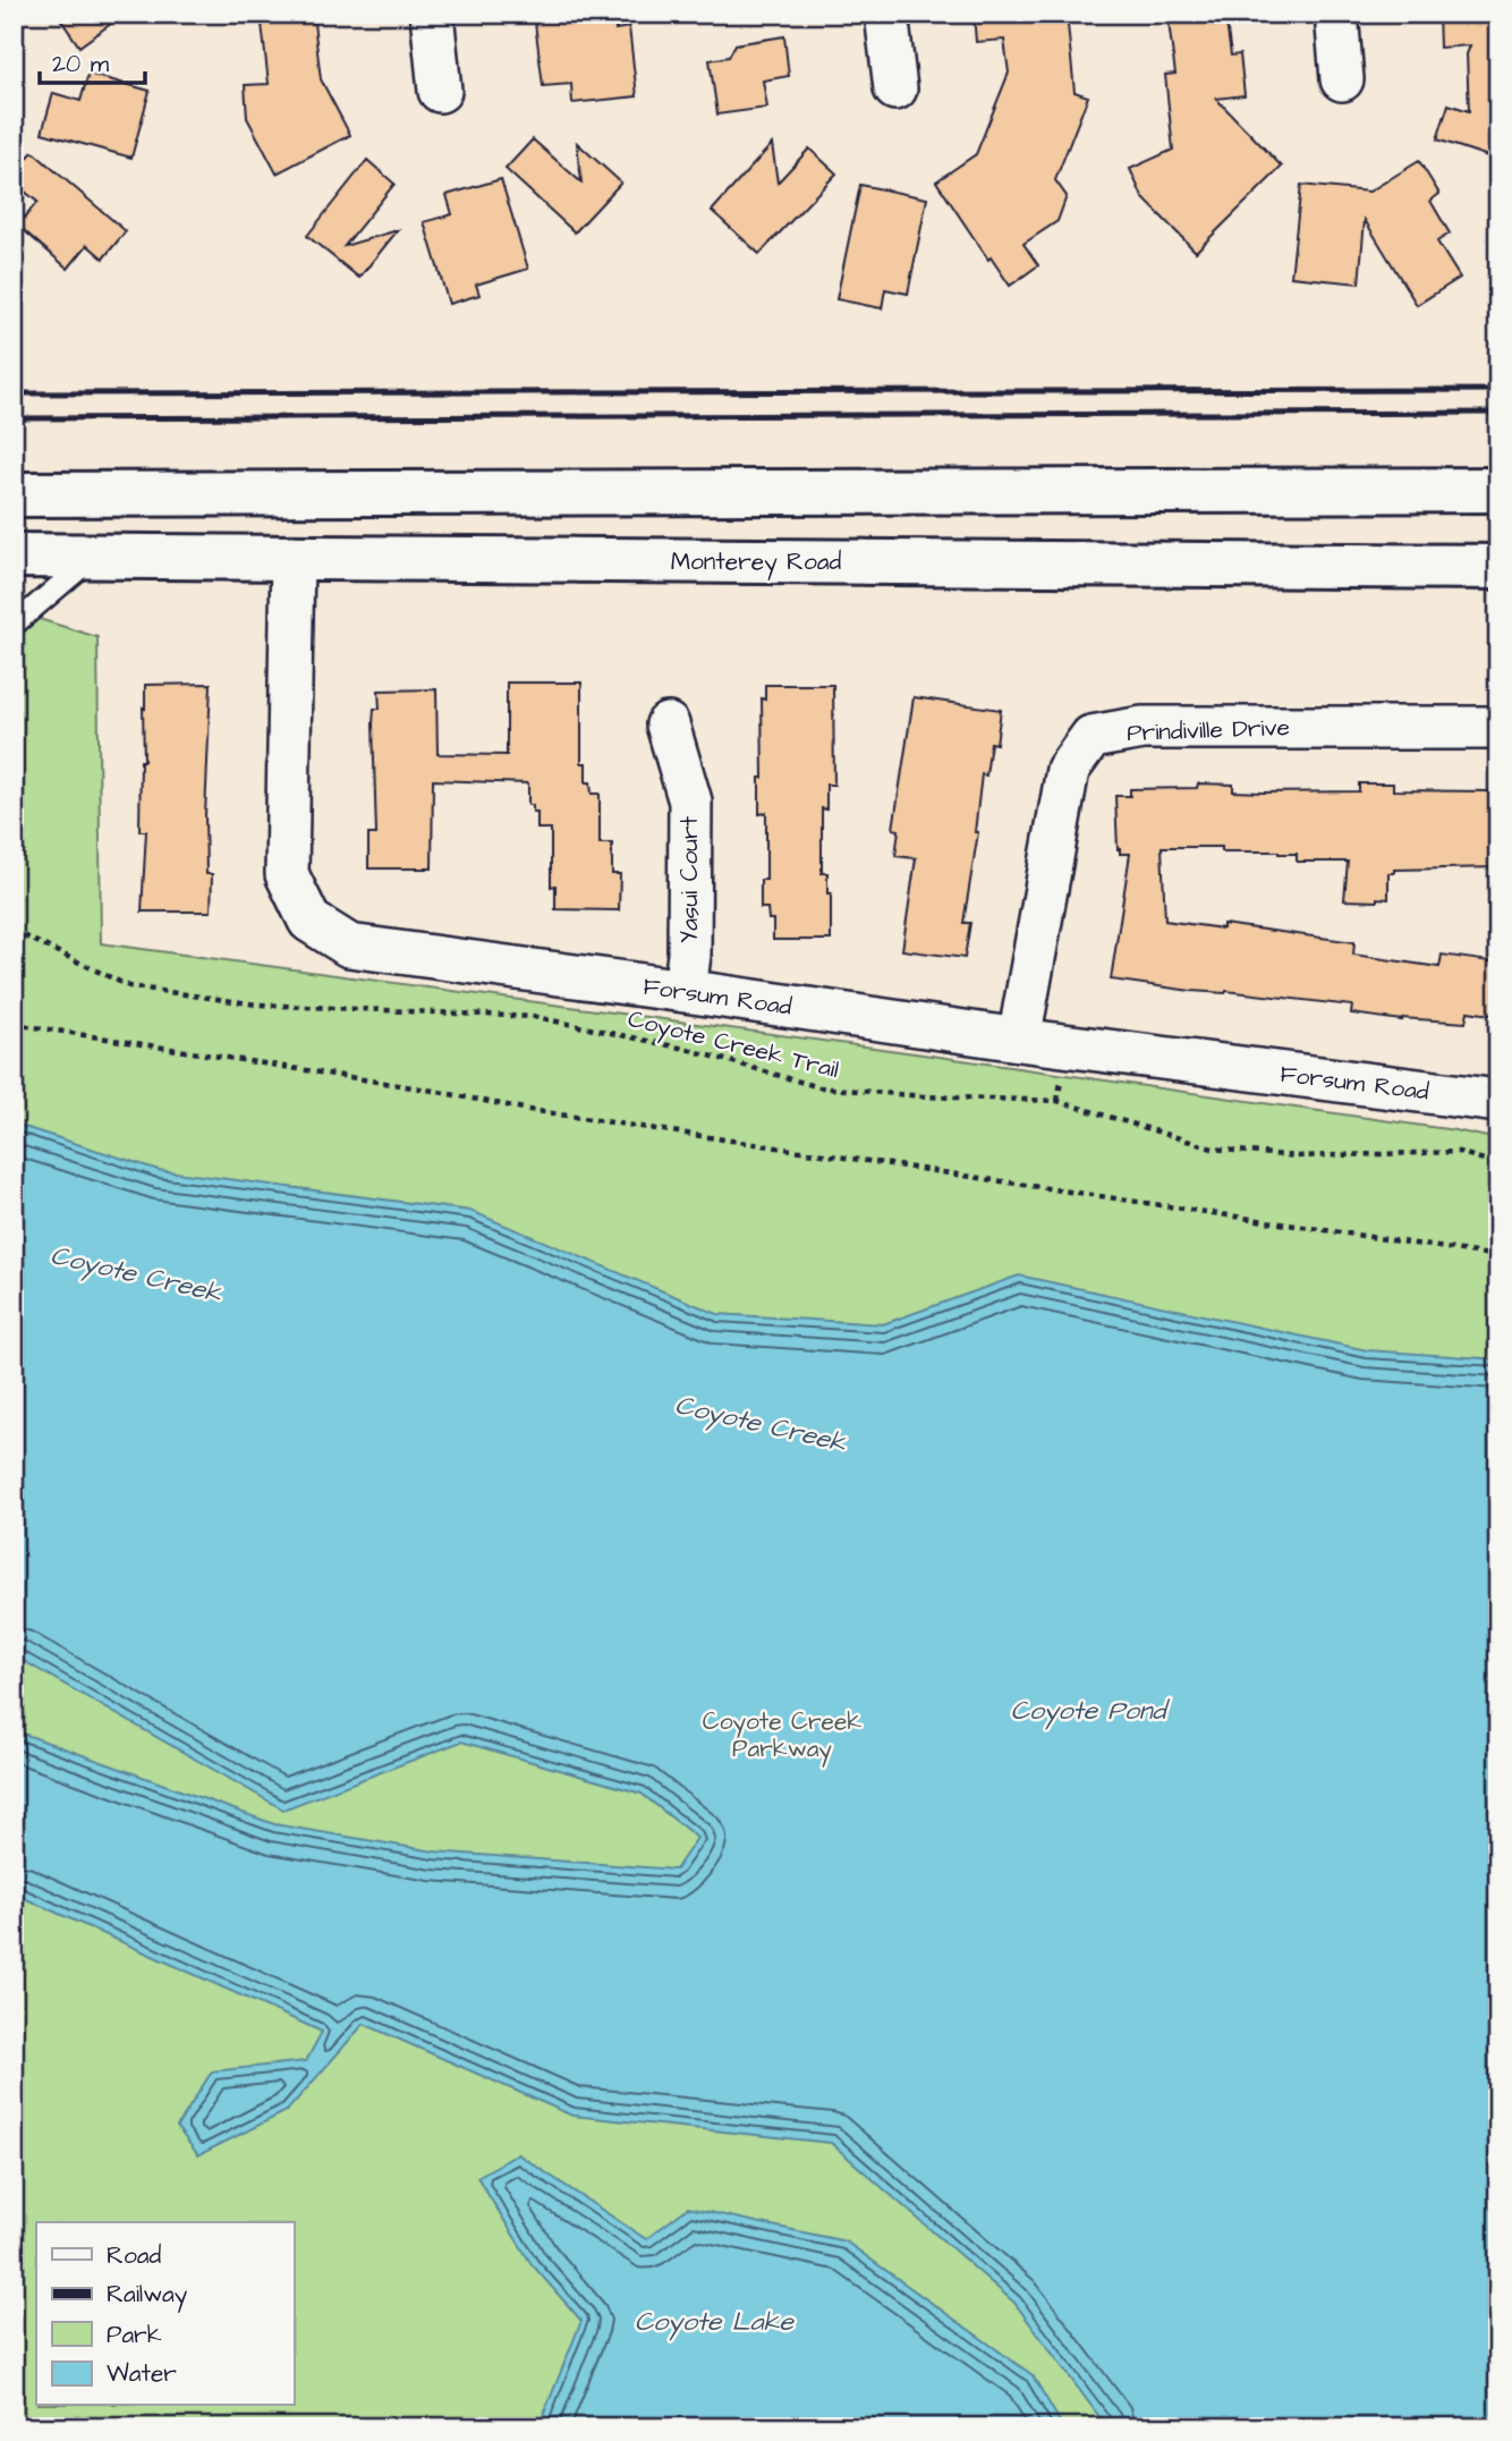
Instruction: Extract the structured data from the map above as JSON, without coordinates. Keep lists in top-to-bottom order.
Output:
{
  "streets": {
    "main road": ["Monterey Road"],
    "street": ["Prindiville Drive", "Yasui Court", "Forsum Road"],
    "path": ["Coyote Creek Trail"]
  },
  "crossings": [
    ["Monterey Road", "Forsum Road"],
    ["Prindiville Drive", "Forsum Road"],
    ["Yasui Court", "Forsum Road"]
  ],
  "water": ["Coyote Creek", "Coyote Pond", "Coyote Lake"],
  "parks": ["Coyote Creek Parkway"],
  "legend": [
    "Road",
    "Railway",
    "Park",
    "Water"
  ],
  "scale_bar": "20 m"
}
